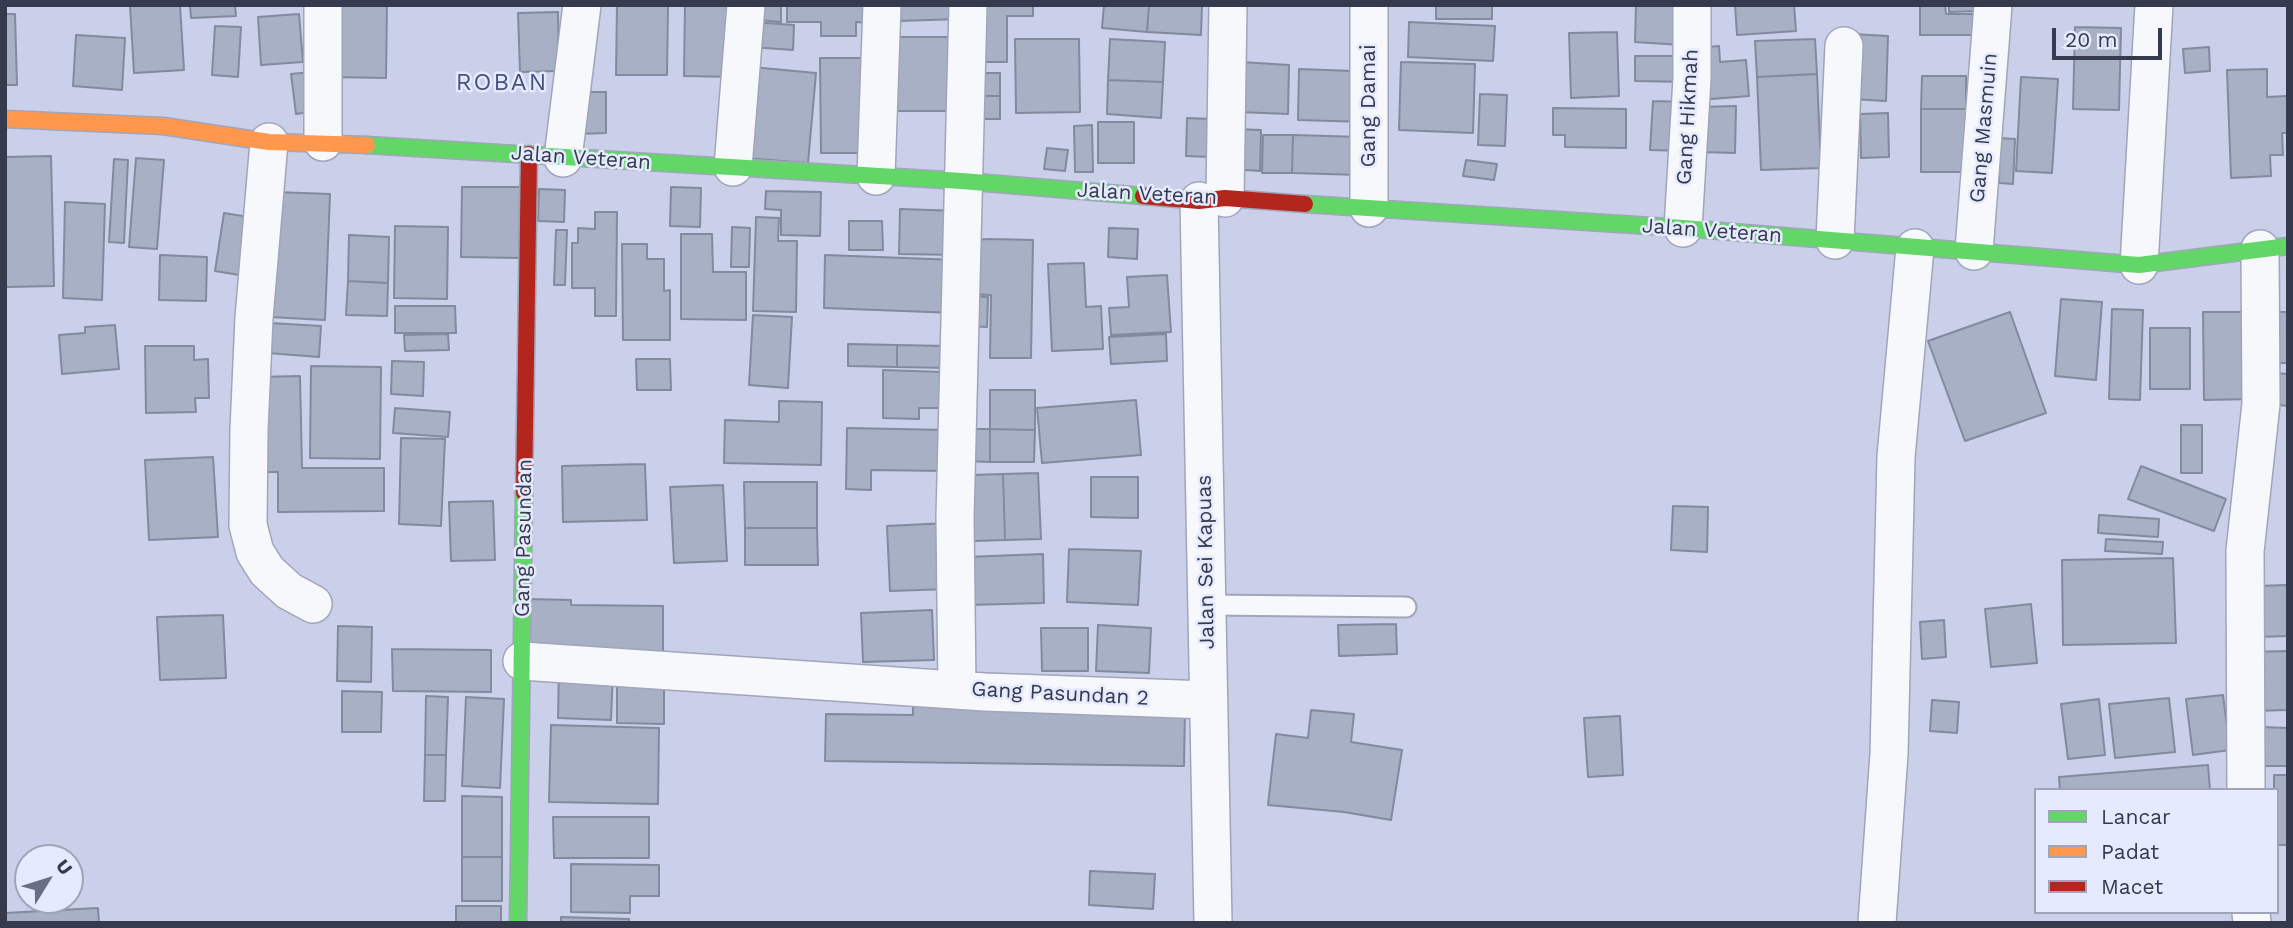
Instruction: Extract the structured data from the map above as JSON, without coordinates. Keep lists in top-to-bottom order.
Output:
{
  "streets": {
    "street": [
      "Gang Damai",
      "Gang Hikmah",
      "Gang Masmuin",
      "Jalan Veteran",
      "Gang Pasundan",
      "Jalan Sei Kapuas",
      "Gang Pasundan 2"
    ]
  },
  "crossings": [
    ["Gang Damai", "Jalan Veteran"],
    ["Gang Hikmah", "Jalan Veteran"],
    ["Gang Masmuin", "Jalan Veteran"],
    ["Jalan Veteran", "Gang Pasundan"],
    ["Jalan Veteran", "Jalan Sei Kapuas"],
    ["Jalan Veteran", "Gang Pasundan 2"],
    ["Jalan Sei Kapuas", "Gang Pasundan 2"]
  ],
  "districts": ["ROBAN"],
  "legend": ["Lancar", "Padat", "Macet"],
  "scale_bar": "20 m",
  "north": "top right"
}
